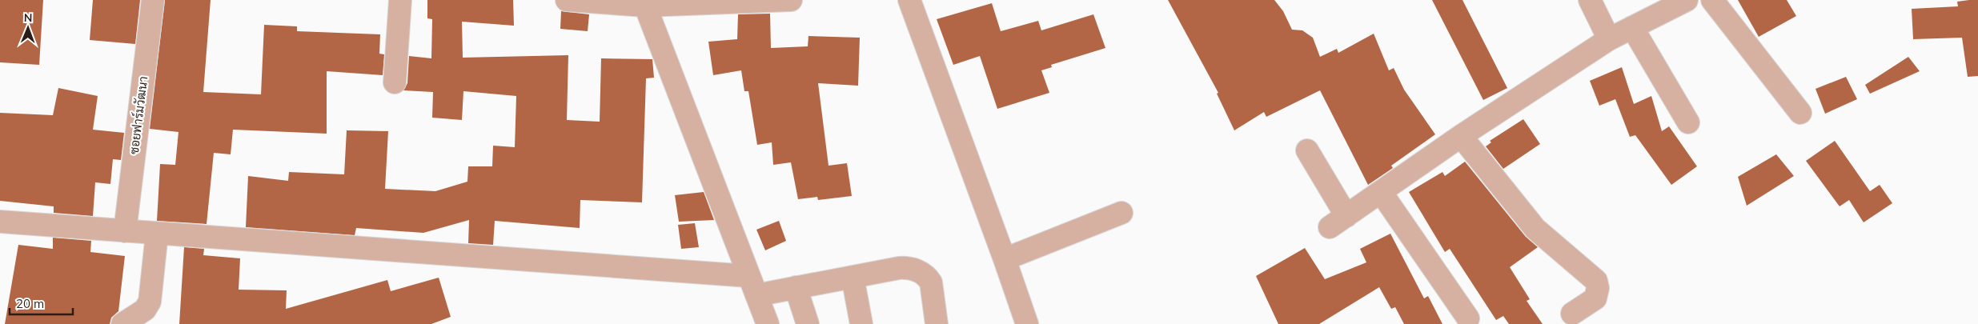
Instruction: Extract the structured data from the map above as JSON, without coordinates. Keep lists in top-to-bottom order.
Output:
{
  "streets": {
    "street": ["ซอยฟาร์มวัฒนา"]
  },
  "scale_bar": "20 m",
  "north": "top"
}
